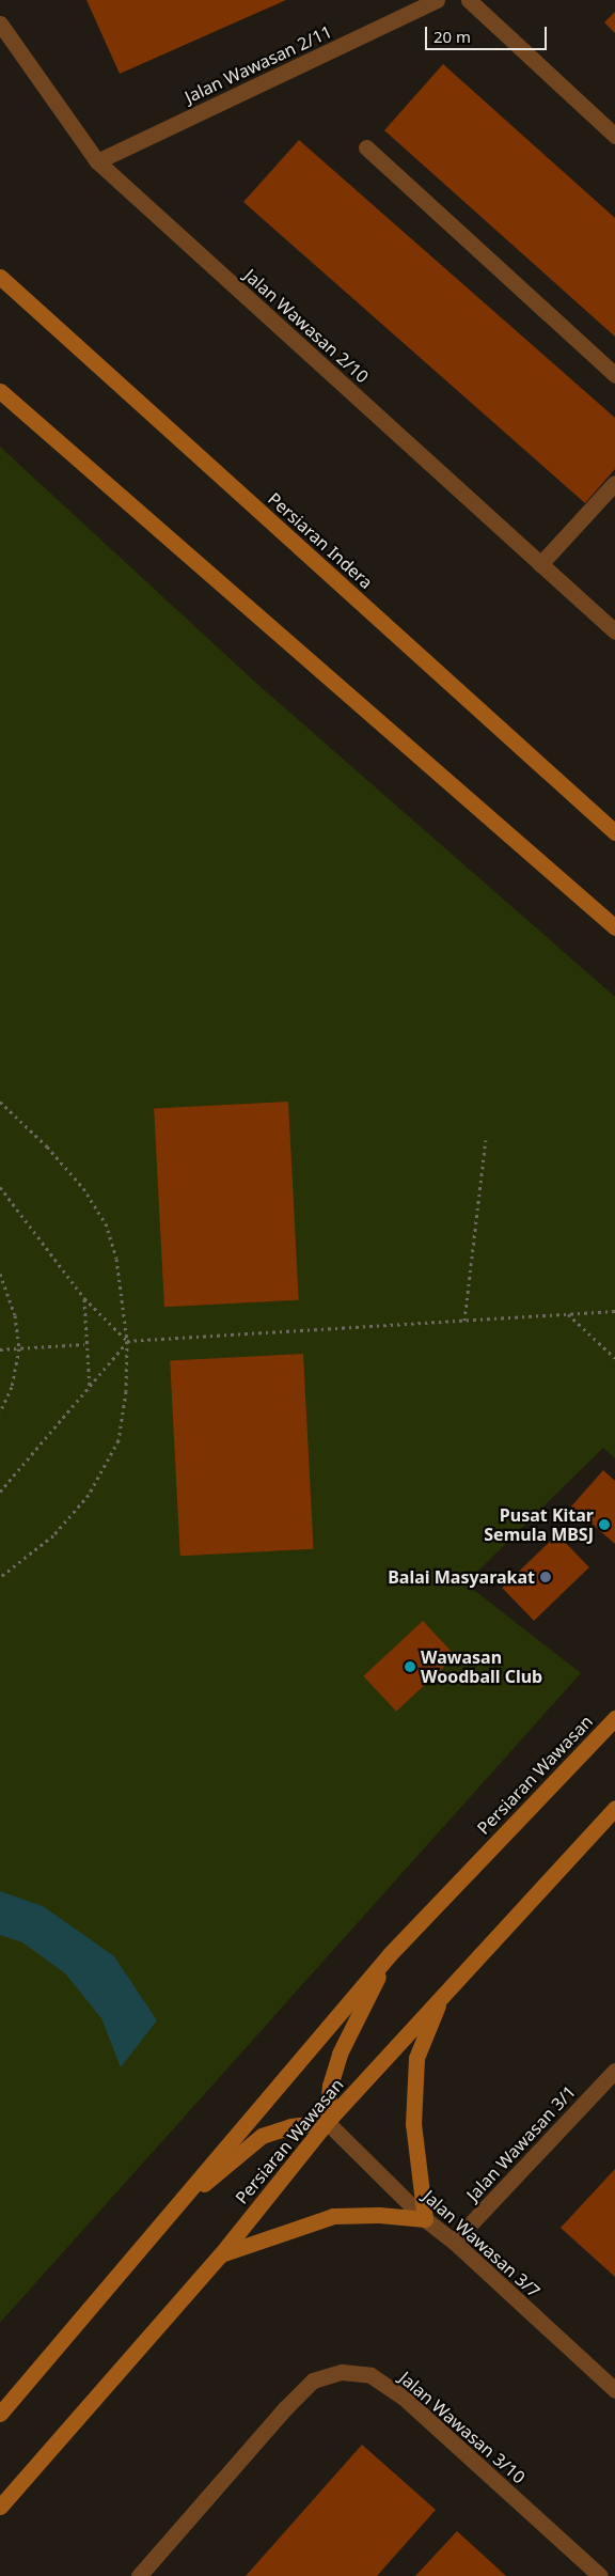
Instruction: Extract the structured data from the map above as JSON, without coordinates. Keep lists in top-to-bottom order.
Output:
{
  "streets": {
    "main road": ["Persiaran Indera", "Persiaran Wawasan"],
    "street": [
      "Jalan Wawasan 2/11",
      "Jalan Wawasan 2/10",
      "Jalan Wawasan 3/1",
      "Jalan Wawasan 3/7",
      "Jalan Wawasan 3/10"
    ]
  },
  "crossings": [
    ["Jalan Wawasan 2/11", "Jalan Wawasan 2/10"],
    ["Persiaran Wawasan", "Jalan Wawasan 3/7"],
    ["Jalan Wawasan 3/1", "Jalan Wawasan 3/7"]
  ],
  "places": ["Pusat Kitar Semula MBSJ", "Balai Masyarakat", "Wawasan Woodball Club"],
  "scale_bar": "20 m"
}
